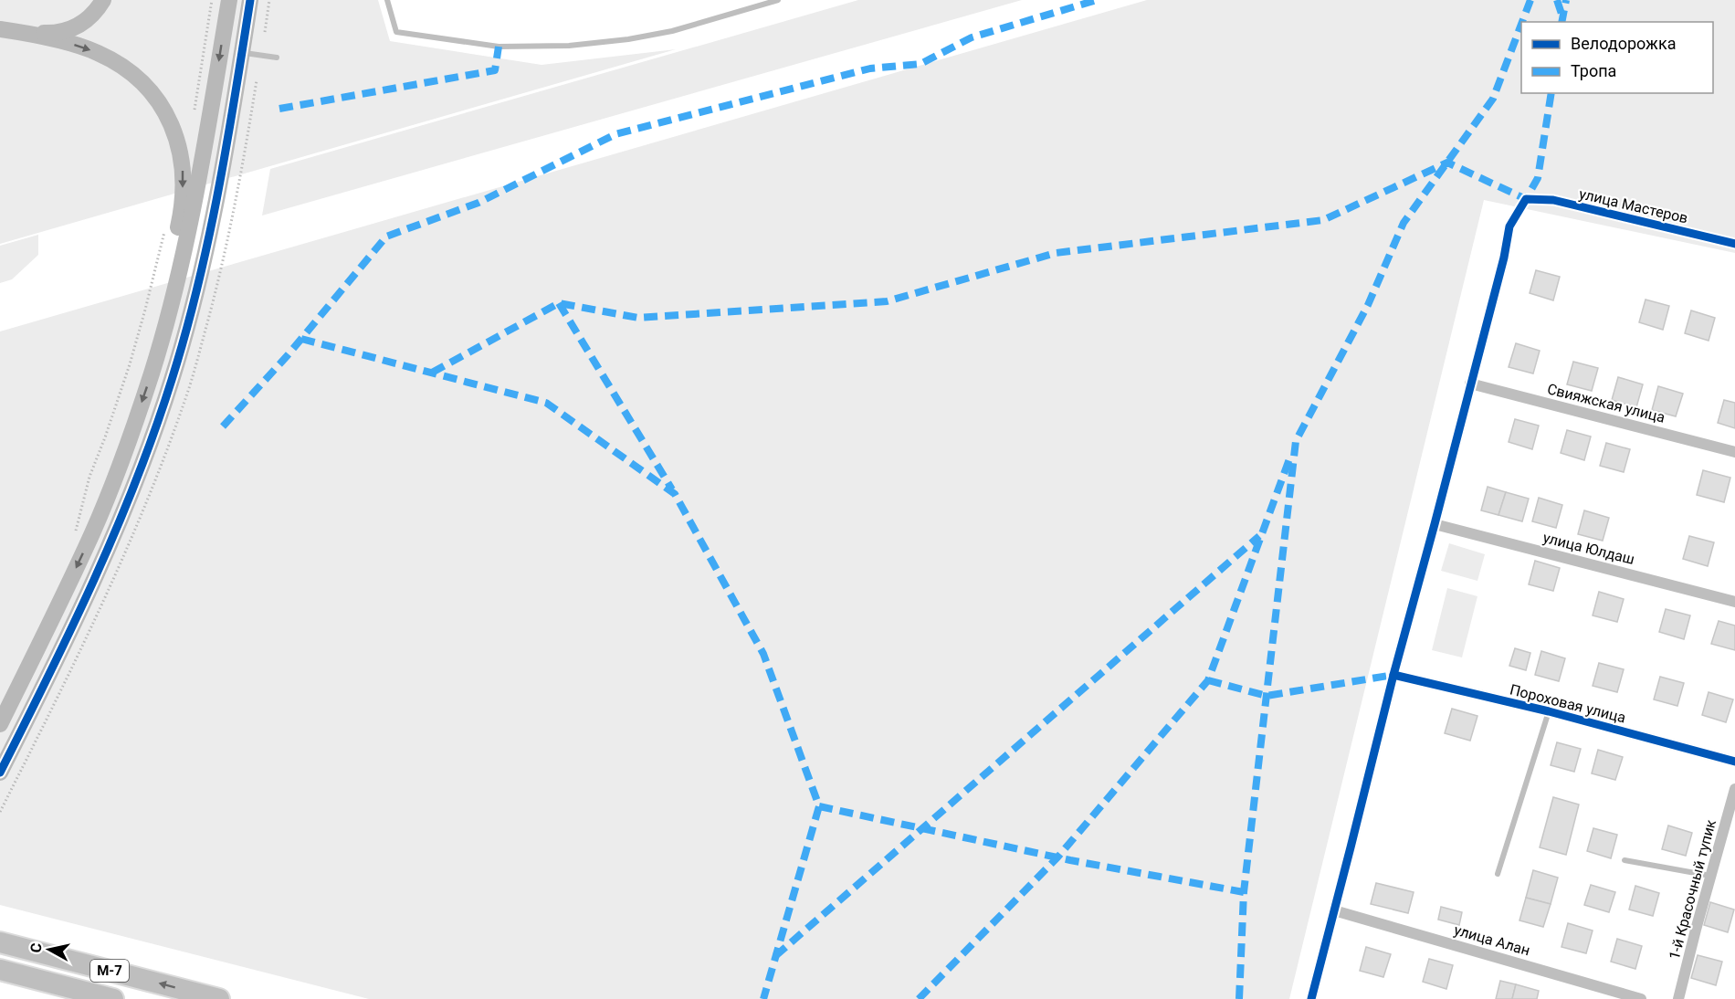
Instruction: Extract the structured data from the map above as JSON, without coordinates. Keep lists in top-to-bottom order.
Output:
{
  "streets": {
    "highway": ["М-7"],
    "street": [
      "улица Мастеров",
      "Свияжская улица",
      "улица Юлдаш",
      "Пороховая улица",
      "1-й Красочный тупик",
      "улица Алан"
    ]
  },
  "crossings": [
    ["улица Мастеров", "Свияжская улица"]
  ],
  "legend": ["Велодорожка", "Тропа"],
  "north": "left"
}
